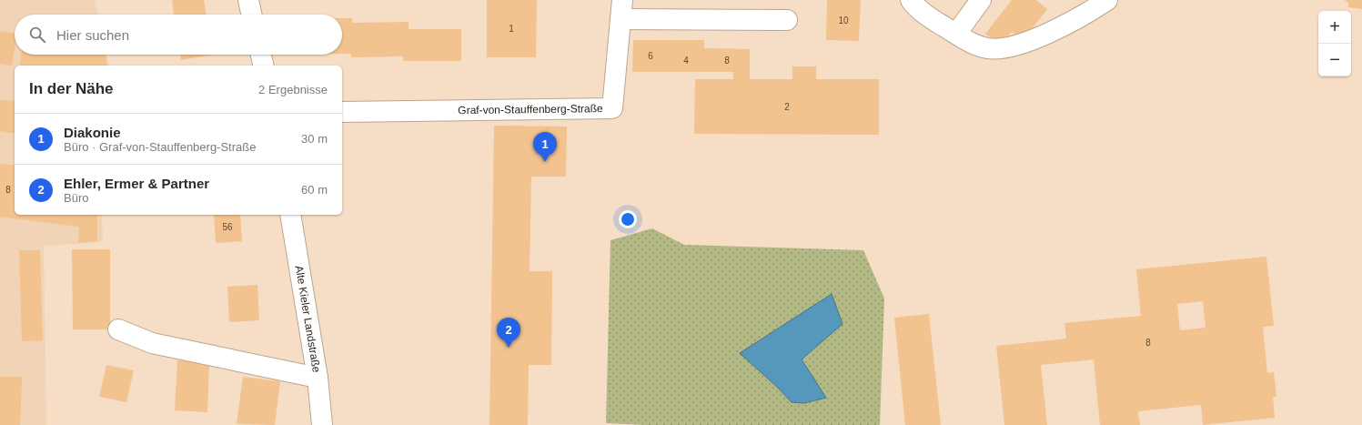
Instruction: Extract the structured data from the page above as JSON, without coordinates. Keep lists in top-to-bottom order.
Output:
{
  "streets": {
    "street": ["Graf-von-Stauffenberg-Straße", "Alte Kieler Landstraße"]
  },
  "house_numbers": [
    "10",
    "1",
    "6",
    "4",
    "8",
    "2",
    "8",
    "56",
    "8"
  ],
  "page": {
    "map_buttons": ["+", "−"],
    "search": "Hier suchen",
    "heading": ["In der Nähe", "2 Ergebnisse"],
    "list": [
      {
        "mark": "1",
        "name": "Diakonie",
        "note": "Büro · Graf-von-Stauffenberg-Straße",
        "value": "30 m"
      },
      {
        "mark": "2",
        "name": "Ehler, Ermer & Partner",
        "note": "Büro",
        "value": "60 m"
      }
    ],
    "pins": ["1", "2"]
  }
}
